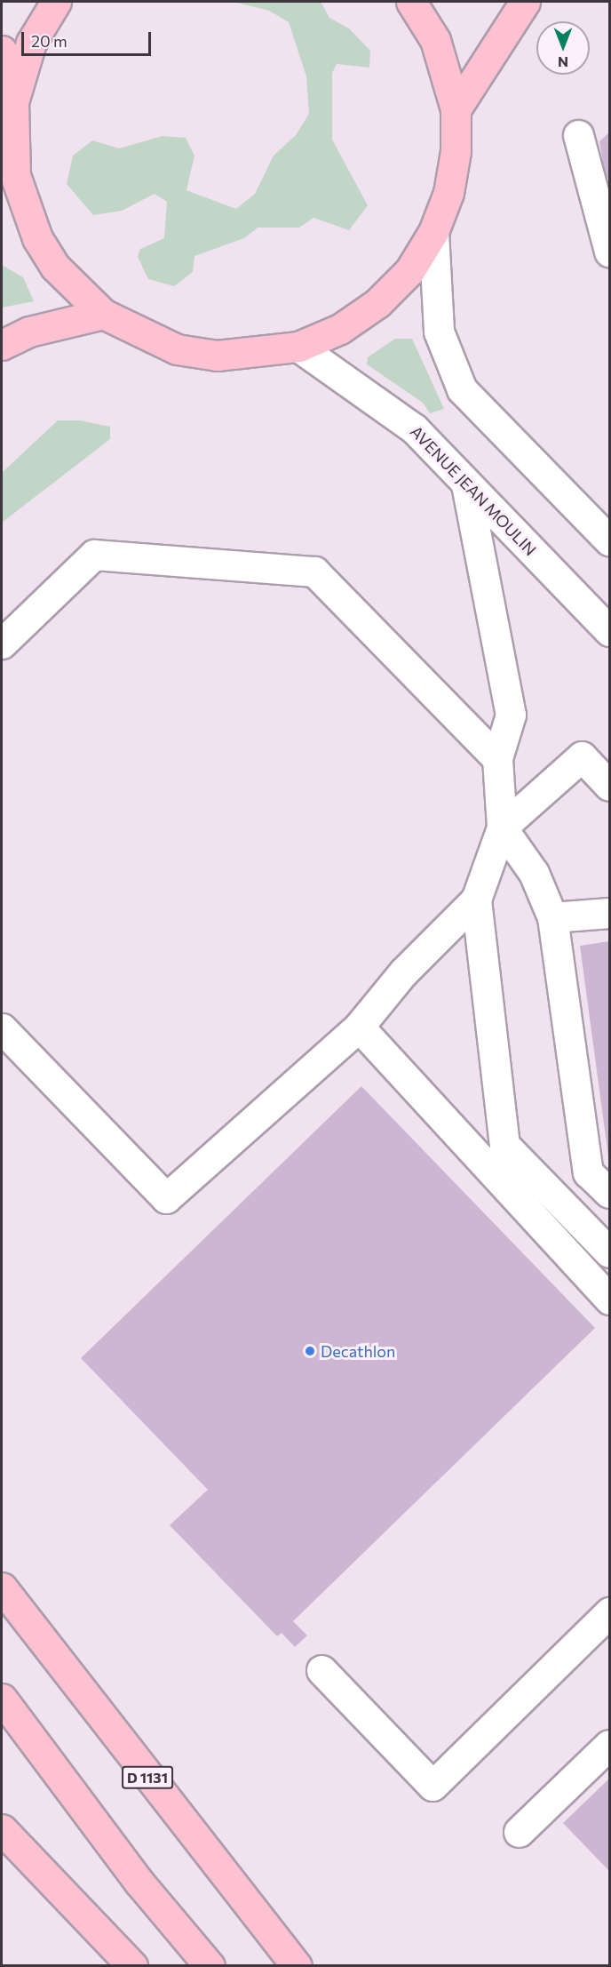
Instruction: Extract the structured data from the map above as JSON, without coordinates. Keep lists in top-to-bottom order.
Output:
{
  "streets": {
    "main road": ["D 1131"],
    "street": ["AVENUE JEAN MOULIN"]
  },
  "places": ["Decathlon"],
  "scale_bar": "20 m",
  "north": "bottom"
}
